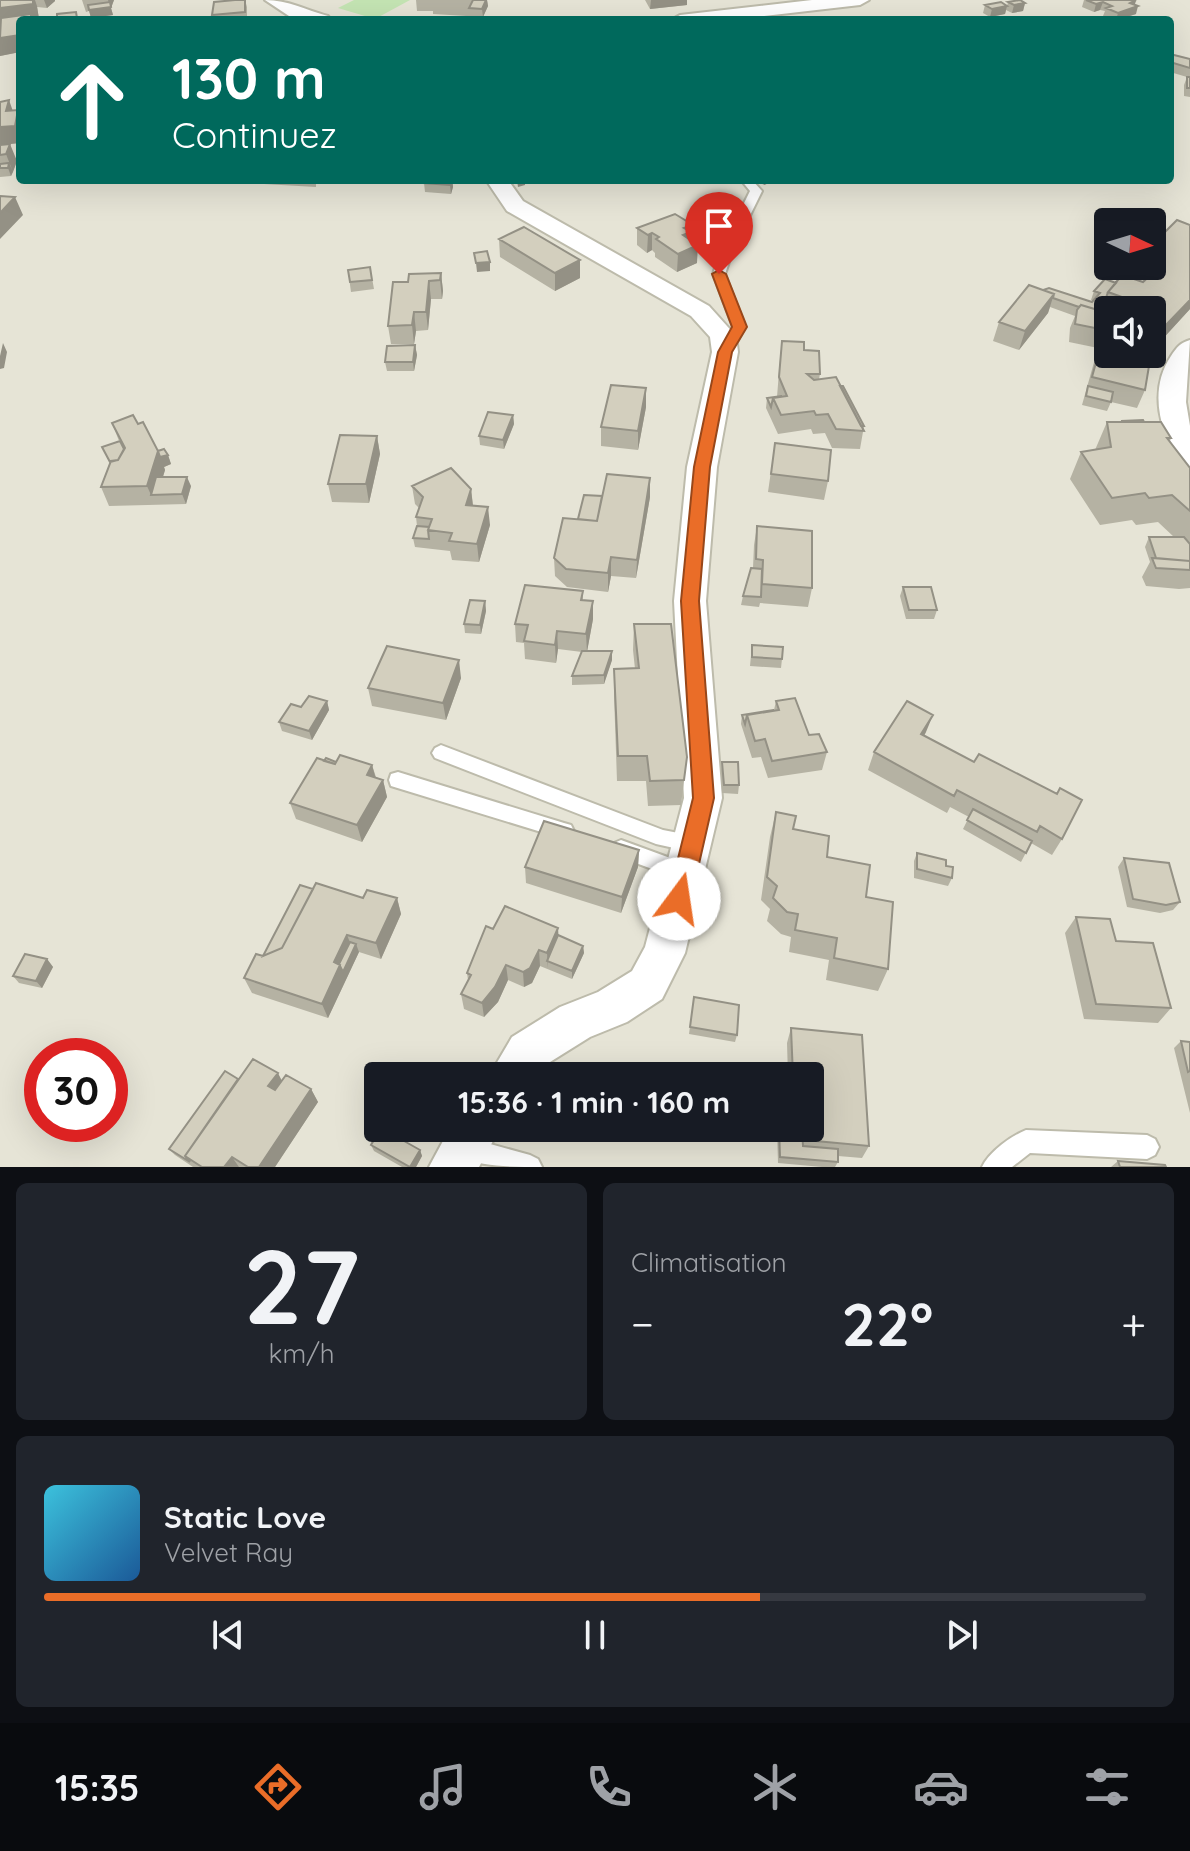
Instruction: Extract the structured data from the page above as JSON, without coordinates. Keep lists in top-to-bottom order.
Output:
{
  "north": "right",
  "page": {
    "turn": ["130 m", "Continuez"],
    "limit": "30",
    "trip": "15:36 · 1 min · 160 m",
    "tile": [
      ["27", "km/h"],
      "Climatisation"
    ],
    "heat": ["−", "22°", "+"],
    "song": ["Static Love", "Velvet Ray"],
    "tabs": "15:35"
  }
}
